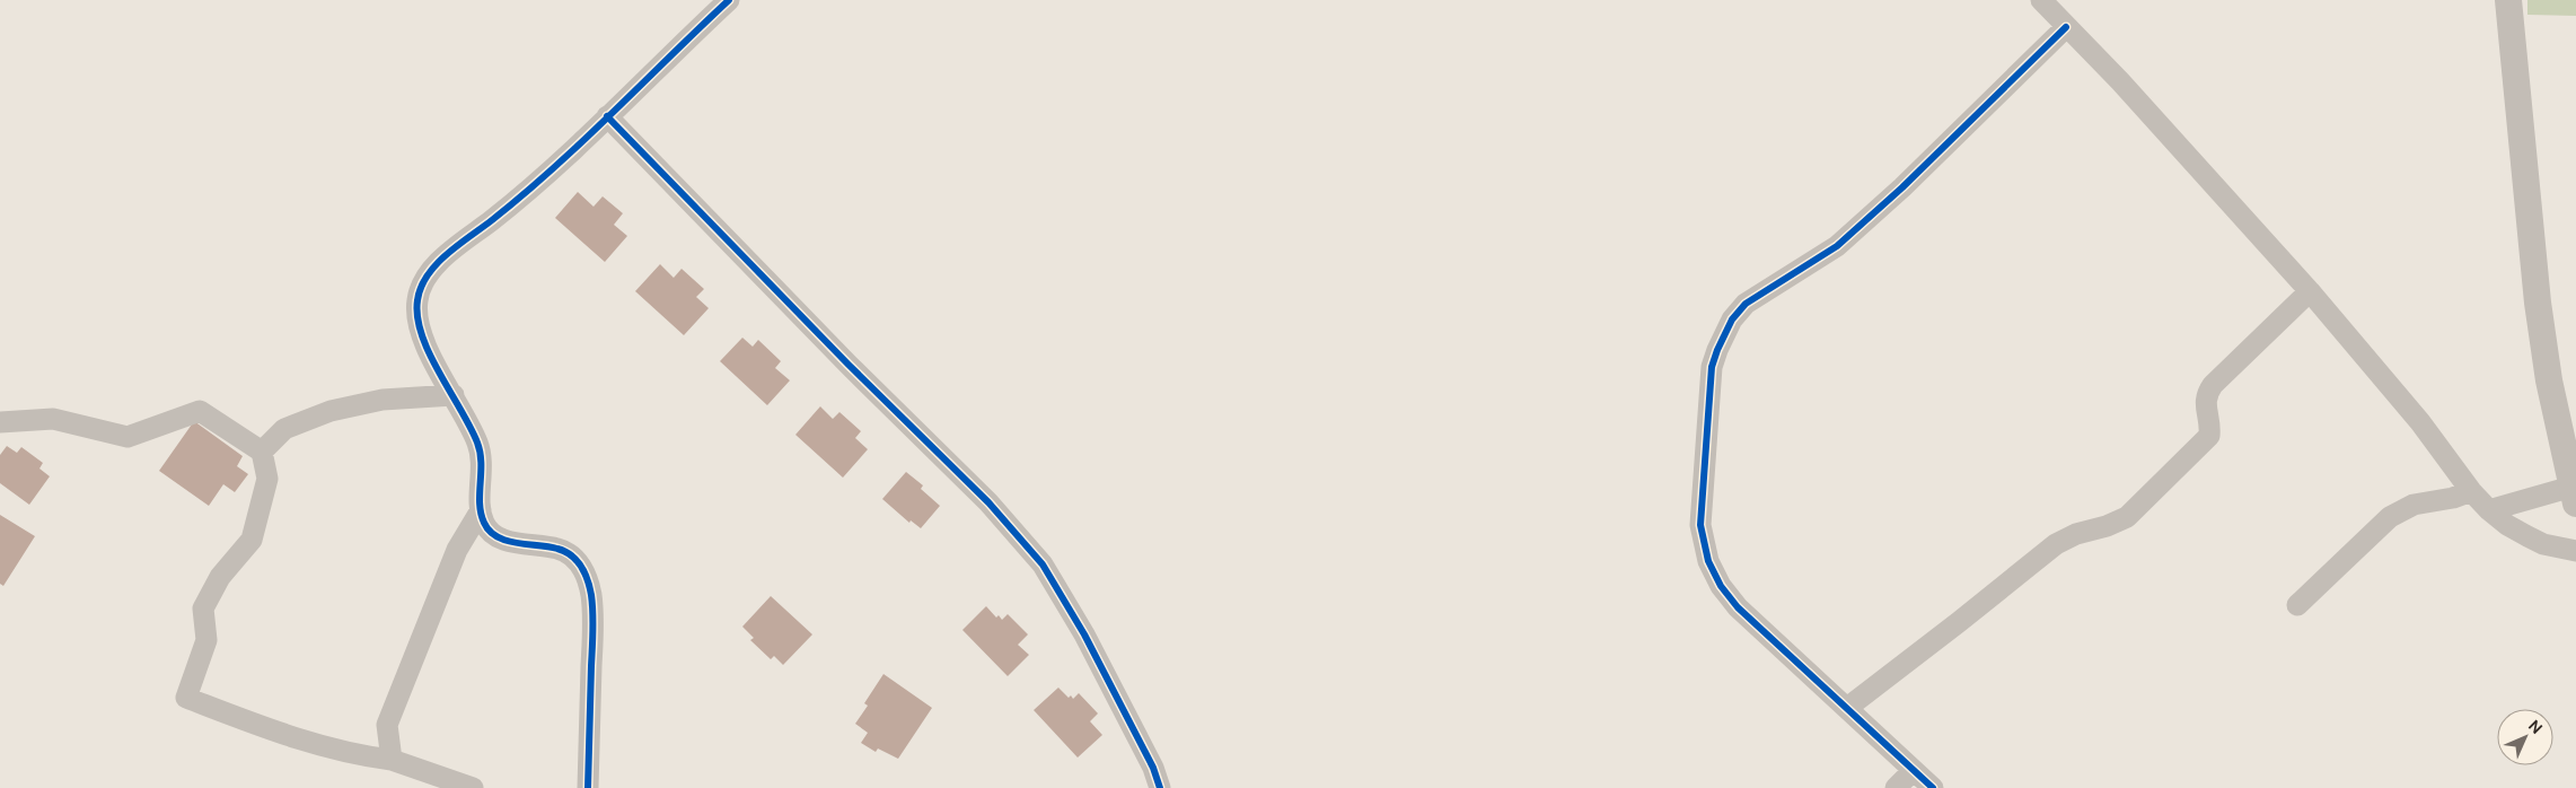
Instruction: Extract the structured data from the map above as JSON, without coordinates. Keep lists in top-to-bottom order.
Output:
{
  "north": "top right"
}
